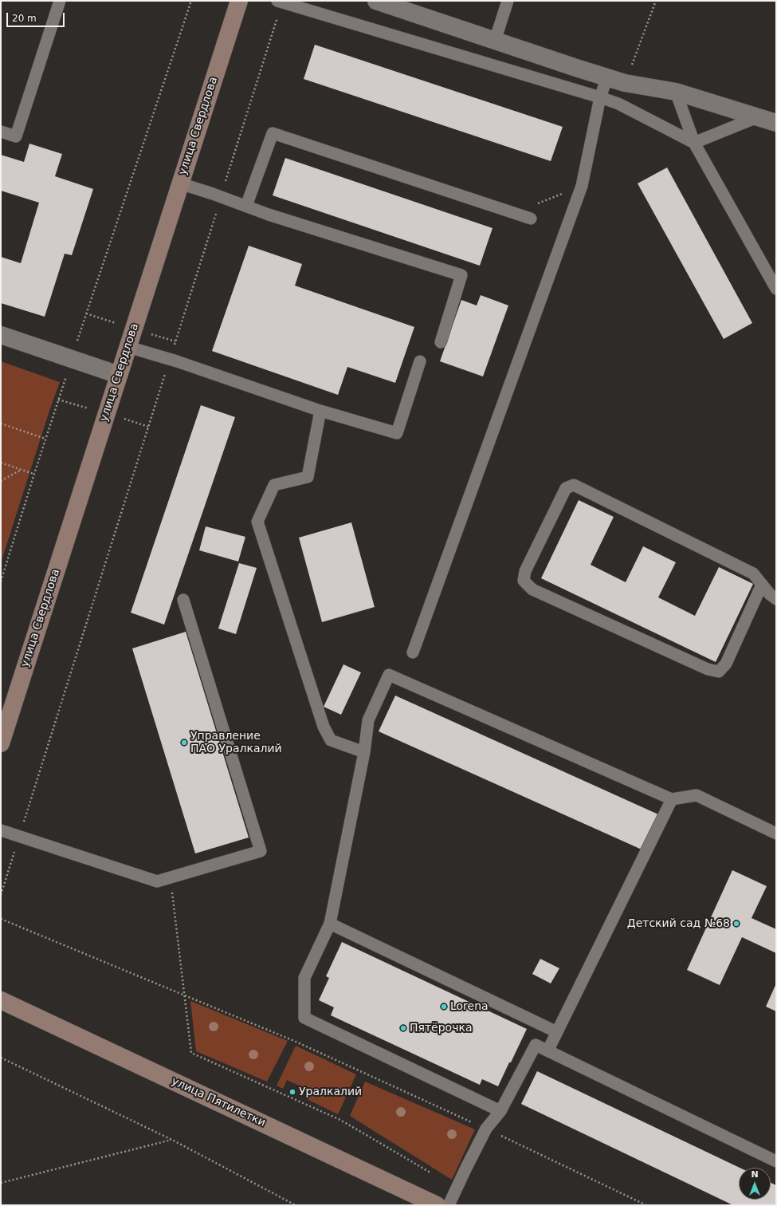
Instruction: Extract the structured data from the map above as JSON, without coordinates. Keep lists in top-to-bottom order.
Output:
{
  "streets": {
    "main road": ["улица Свердлова", "улица Пятилетки"]
  },
  "places": [
    "Управление ПАО Уралкалий",
    "Детский сад №68",
    "Lorena",
    "Пятёрочка",
    "Уралкалий"
  ],
  "scale_bar": "20 m",
  "north": "top"
}
